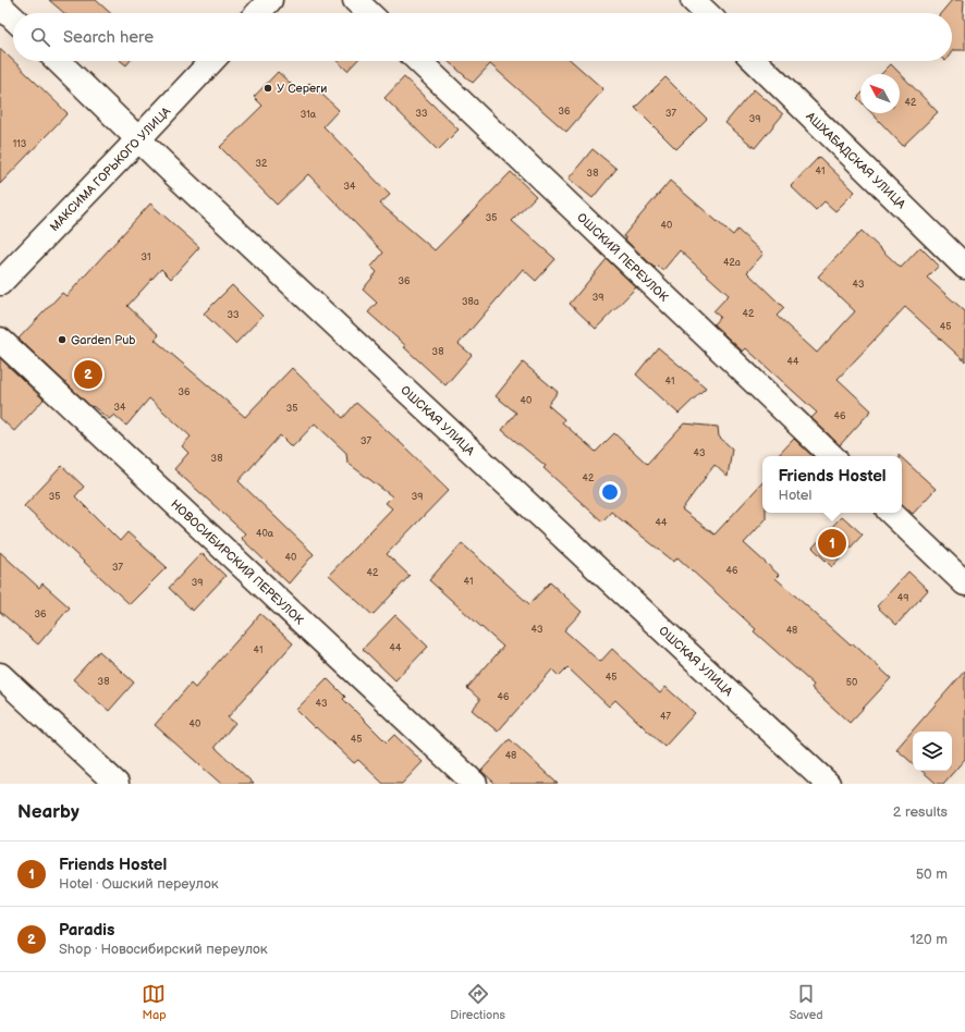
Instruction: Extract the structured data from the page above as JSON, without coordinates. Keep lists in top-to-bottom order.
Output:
{
  "streets": {
    "street": [
      "АШХАБАДСКАЯ УЛИЦА",
      "МАКСИМА ГОРЬКОГО УЛИЦА",
      "ОШСКИЙ ПЕРЕУЛОК",
      "ОШСКАЯ УЛИЦА",
      "НОВОСИБИРСКИЙ ПЕРЕУЛОК"
    ]
  },
  "crossings": [
    ["МАКСИМА ГОРЬКОГО УЛИЦА", "ОШСКАЯ УЛИЦА"]
  ],
  "places": ["У Сереги", "Garden Pub"],
  "house_numbers": [
    "42",
    "36",
    "33",
    "37",
    "31а",
    "39",
    "113",
    "32",
    "41",
    "38",
    "34",
    "35",
    "40",
    "31",
    "42a",
    "36",
    "43",
    "39",
    "38a",
    "42",
    "33",
    "45",
    "38",
    "44",
    "41",
    "36",
    "40",
    "34",
    "35",
    "46",
    "37",
    "43",
    "38",
    "42",
    "35",
    "39",
    "44",
    "40а",
    "40",
    "37",
    "46",
    "42",
    "41",
    "39",
    "49",
    "36",
    "43",
    "48",
    "44",
    "41",
    "45",
    "38",
    "50",
    "46",
    "43",
    "47",
    "40",
    "45",
    "48"
  ],
  "north": "top left",
  "page": {
    "search": "Search here",
    "pins": ["2", "1"],
    "popup": ["Friends Hostel", "Hotel"],
    "heading": ["Nearby", "2 results"],
    "list": [
      {
        "mark": "1",
        "name": "Friends Hostel",
        "note": "Hotel · Ошский переулок",
        "value": "50 m"
      },
      {
        "mark": "2",
        "name": "Paradis",
        "note": "Shop · Новосибирский переулок",
        "value": "120 m"
      }
    ],
    "nav": ["Map", "Directions", "Saved"]
  }
}
